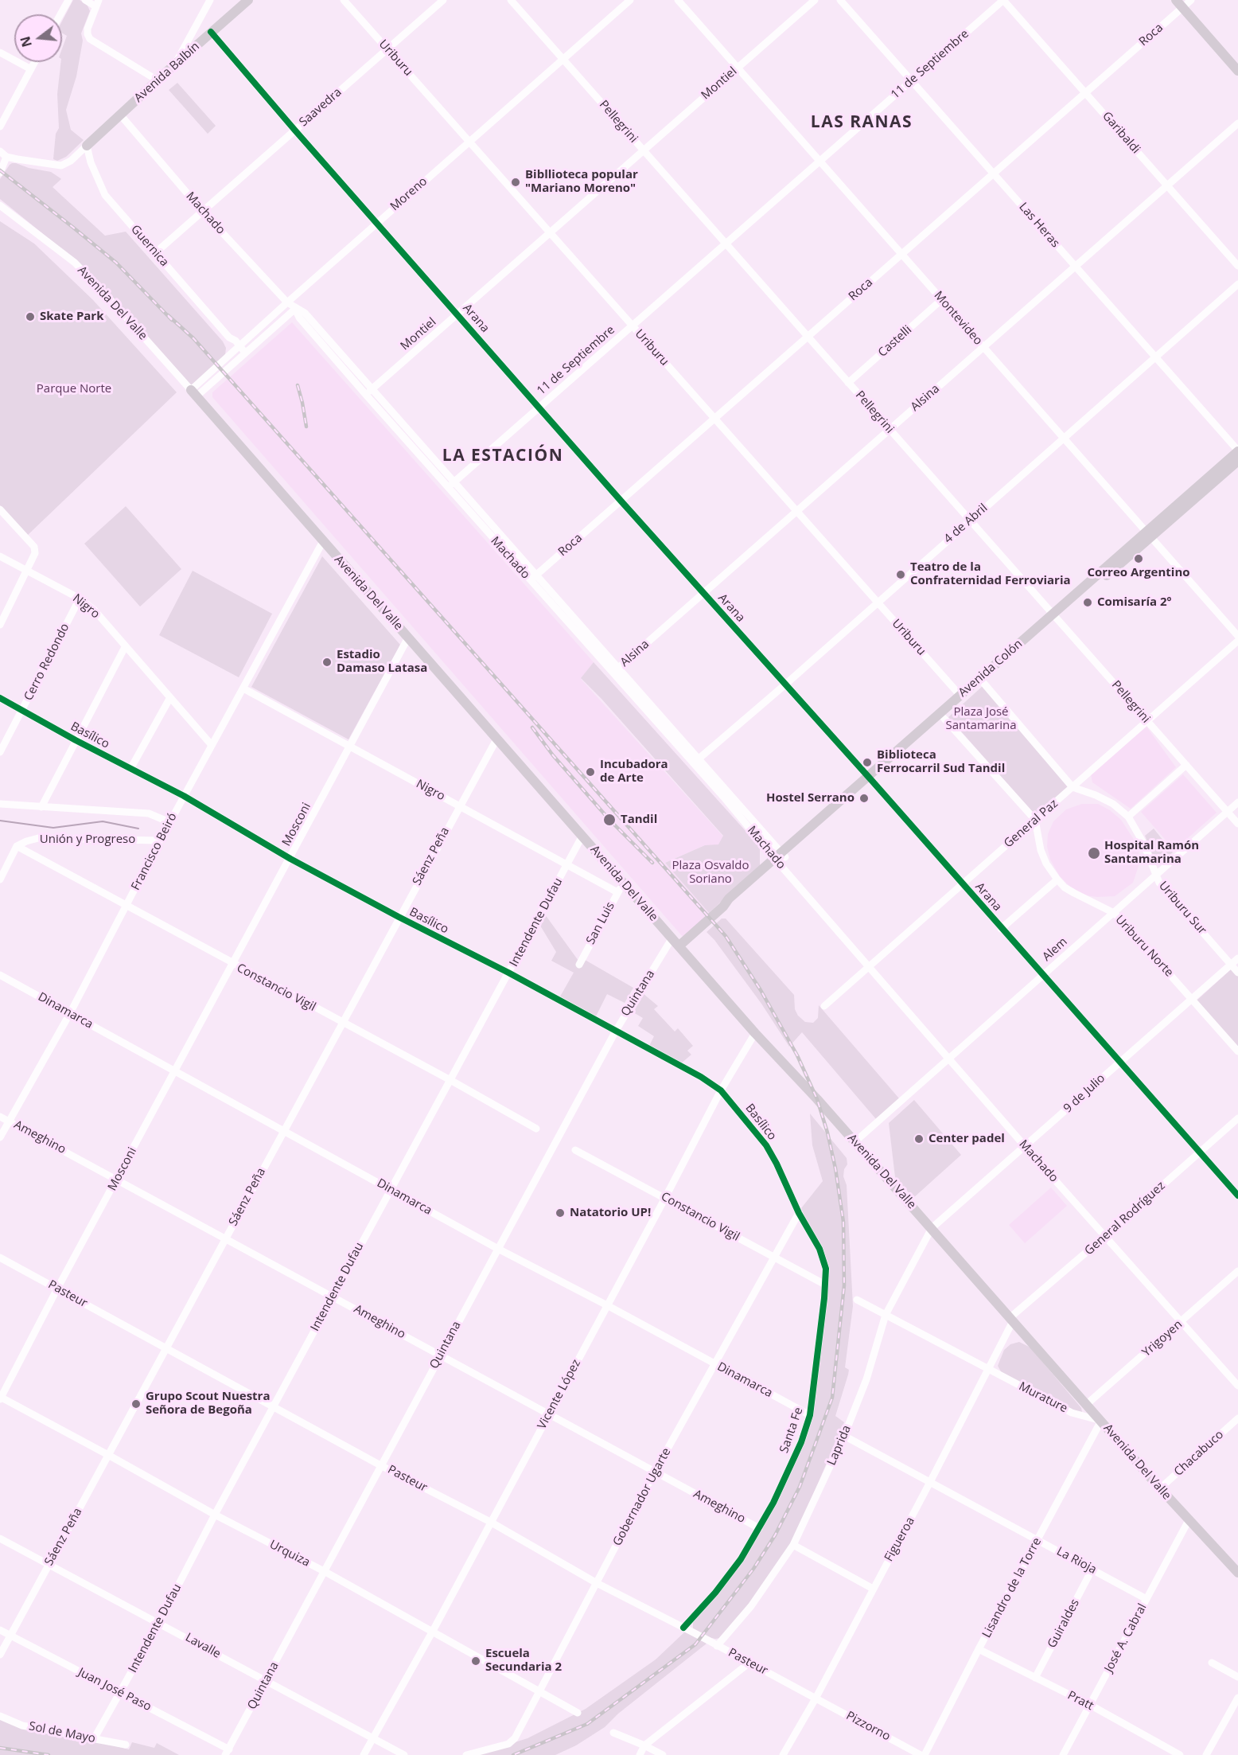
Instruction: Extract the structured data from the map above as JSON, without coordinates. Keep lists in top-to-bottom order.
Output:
{
  "streets": {
    "main road": ["Avenida Balbín", "Avenida Del Valle", "Avenida Colón"],
    "street": [
      "Roca",
      "Uriburu",
      "11 de Septiembre",
      "Montiel",
      "Saavedra",
      "Pellegrini",
      "Garibaldi",
      "Moreno",
      "Machado",
      "Las Heras",
      "Guernica",
      "Arana",
      "Montevideo",
      "Castelli",
      "Alsina",
      "4 de Abril",
      "Nigro",
      "Cerro Redondo",
      "Basílico",
      "General Paz",
      "Mosconi",
      "Unión y Progreso",
      "Francisco Beiró",
      "Sáenz Peña",
      "Uriburu Sur",
      "Intendente Dufau",
      "San Luis",
      "Uriburu Norte",
      "Alem",
      "Constancio Vigil",
      "Quintana",
      "Dinamarca",
      "9 de Julio",
      "Ameghino",
      "General Rodríguez",
      "Pasteur",
      "Yrigoyen",
      "Vicente López",
      "Murature",
      "Santa Fe",
      "Laprida",
      "Chacabuco",
      "Gobernador Ugarte",
      "Figueroa",
      "Urquiza",
      "La Rioja",
      "Lisandro de la Torre",
      "Guiraldes",
      "José A. Cabral",
      "Lavalle",
      "Juan José Paso",
      "Pratt",
      "Pizzorno",
      "Sol de Mayo"
    ]
  },
  "crossings": [
    ["Roca", "Uriburu"],
    ["Roca", "Pellegrini"],
    ["Roca", "Garibaldi"],
    ["Roca", "Machado"],
    ["Roca", "Las Heras"],
    ["Roca", "Arana"],
    ["Roca", "Montevideo"],
    ["Uriburu", "11 de Septiembre"],
    ["Uriburu", "Montiel"],
    ["Uriburu", "Saavedra"],
    ["Uriburu", "Moreno"],
    ["Uriburu", "Alsina"],
    ["Uriburu", "4 de Abril"],
    ["Uriburu", "Avenida Colón"],
    ["11 de Septiembre", "Pellegrini"],
    ["11 de Septiembre", "Garibaldi"],
    ["11 de Septiembre", "Machado"],
    ["11 de Septiembre", "Las Heras"],
    ["11 de Septiembre", "Arana"],
    ["11 de Septiembre", "Montevideo"],
    ["Avenida Balbín", "Machado"],
    ["Avenida Balbín", "Guernica"],
    ["Avenida Balbín", "Arana"],
    ["Montiel", "Pellegrini"],
    ["Montiel", "Machado"],
    ["Montiel", "Arana"],
    ["Montiel", "Montevideo"],
    ["Saavedra", "Machado"],
    ["Saavedra", "Guernica"],
    ["Saavedra", "Arana"],
    ["Pellegrini", "Moreno"],
    ["Pellegrini", "Castelli"],
    ["Pellegrini", "Alsina"],
    ["Pellegrini", "4 de Abril"],
    ["Pellegrini", "Avenida Colón"],
    ["Pellegrini", "General Paz"],
    ["Pellegrini", "Alem"],
    ["Garibaldi", "Alsina"],
    ["Moreno", "Machado"],
    ["Moreno", "Guernica"],
    ["Moreno", "Avenida Del Valle"],
    ["Moreno", "Arana"],
    ["Machado", "Alsina"],
    ["Machado", "4 de Abril"],
    ["Machado", "Avenida Colón"],
    ["Machado", "General Paz"],
    ["Machado", "Alem"],
    ["Machado", "9 de Julio"],
    ["Machado", "General Rodríguez"],
    ["Machado", "Yrigoyen"],
    ["Las Heras", "Alsina"],
    ["Las Heras", "4 de Abril"],
    ["Las Heras", "Avenida Colón"],
    ["Avenida Del Valle", "Avenida Colón"],
    ["Avenida Del Valle", "Mosconi"],
    ["Avenida Del Valle", "Francisco Beiró"],
    ["Avenida Del Valle", "Sáenz Peña"],
    ["Avenida Del Valle", "Intendente Dufau"],
    ["Avenida Del Valle", "San Luis"],
    ["Avenida Del Valle", "Alem"],
    ["Avenida Del Valle", "Quintana"],
    ["Avenida Del Valle", "9 de Julio"],
    ["Avenida Del Valle", "General Rodríguez"],
    ["Avenida Del Valle", "Yrigoyen"],
    ["Avenida Del Valle", "Vicente López"],
    ["Avenida Del Valle", "Murature"],
    ["Avenida Del Valle", "Laprida"],
    ["Avenida Del Valle", "Chacabuco"],
    ["Avenida Del Valle", "Figueroa"],
    ["Avenida Del Valle", "Lisandro de la Torre"],
    ["Avenida Del Valle", "José A. Cabral"],
    ["Arana", "Alsina"],
    ["Arana", "4 de Abril"],
    ["Arana", "Avenida Colón"],
    ["Arana", "General Paz"],
    ["Arana", "Alem"],
    ["Arana", "9 de Julio"],
    ["Arana", "General Rodríguez"],
    ["Montevideo", "Castelli"],
    ["Montevideo", "Alsina"],
    ["Montevideo", "4 de Abril"],
    ["Montevideo", "Avenida Colón"],
    ["Nigro", "Cerro Redondo"],
    ["Nigro", "Mosconi"],
    ["Nigro", "Francisco Beiró"],
    ["Nigro", "Sáenz Peña"],
    ["Nigro", "Intendente Dufau"],
    ["Nigro", "San Luis"],
    ["Cerro Redondo", "Basílico"],
    ["Avenida Colón", "Quintana"],
    ["Basílico", "Mosconi"],
    ["Basílico", "Francisco Beiró"],
    ["Basílico", "Sáenz Peña"],
    ["Basílico", "Intendente Dufau"],
    ["Basílico", "Quintana"],
    ["Basílico", "Vicente López"],
    ["Basílico", "Santa Fe"],
    ["Basílico", "Gobernador Ugarte"],
    ["General Paz", "Uriburu Sur"],
    ["General Paz", "Uriburu Norte"],
    ["General Paz", "Alem"],
    ["Mosconi", "Constancio Vigil"],
    ["Mosconi", "Dinamarca"],
    ["Mosconi", "Ameghino"],
    ["Mosconi", "Pasteur"],
    ["Mosconi", "Urquiza"],
    ["Unión y Progreso", "Francisco Beiró"],
    ["Unión y Progreso", "Constancio Vigil"],
    ["Francisco Beiró", "Constancio Vigil"],
    ["Francisco Beiró", "Dinamarca"],
    ["Francisco Beiró", "Ameghino"],
    ["Sáenz Peña", "Constancio Vigil"],
    ["Sáenz Peña", "Dinamarca"],
    ["Sáenz Peña", "Ameghino"],
    ["Sáenz Peña", "Pasteur"],
    ["Sáenz Peña", "Urquiza"],
    ["Sáenz Peña", "Lavalle"],
    ["Sáenz Peña", "Juan José Paso"],
    ["Uriburu Sur", "Uriburu Norte"],
    ["Uriburu Sur", "Alem"],
    ["Uriburu Sur", "9 de Julio"],
    ["Intendente Dufau", "Constancio Vigil"],
    ["Intendente Dufau", "Dinamarca"],
    ["Intendente Dufau", "Ameghino"],
    ["Intendente Dufau", "Pasteur"],
    ["Intendente Dufau", "Urquiza"],
    ["Intendente Dufau", "Lavalle"],
    ["Intendente Dufau", "Juan José Paso"],
    ["Intendente Dufau", "Sol de Mayo"],
    ["Uriburu Norte", "Alem"],
    ["Uriburu Norte", "9 de Julio"],
    ["Constancio Vigil", "Vicente López"],
    ["Constancio Vigil", "Santa Fe"],
    ["Constancio Vigil", "Gobernador Ugarte"],
    ["Quintana", "Dinamarca"],
    ["Quintana", "Ameghino"],
    ["Quintana", "Pasteur"],
    ["Quintana", "Urquiza"],
    ["Quintana", "Lavalle"],
    ["Quintana", "Juan José Paso"],
    ["Dinamarca", "Vicente López"],
    ["Dinamarca", "Santa Fe"],
    ["Dinamarca", "Gobernador Ugarte"],
    ["9 de Julio", "Laprida"],
    ["Ameghino", "Vicente López"],
    ["Ameghino", "Santa Fe"],
    ["Ameghino", "Gobernador Ugarte"],
    ["General Rodríguez", "Figueroa"],
    ["Pasteur", "Vicente López"],
    ["Pasteur", "Santa Fe"],
    ["Pasteur", "Laprida"],
    ["Pasteur", "Gobernador Ugarte"],
    ["Pasteur", "Figueroa"],
    ["Pasteur", "Pizzorno"],
    ["Vicente López", "Urquiza"],
    ["Vicente López", "Lavalle"],
    ["Murature", "Figueroa"],
    ["Murature", "Lisandro de la Torre"],
    ["Santa Fe", "Gobernador Ugarte"],
    ["Gobernador Ugarte", "Urquiza"],
    ["Figueroa", "La Rioja"],
    ["Figueroa", "Pizzorno"],
    ["La Rioja", "Lisandro de la Torre"],
    ["La Rioja", "Guiraldes"],
    ["La Rioja", "José A. Cabral"],
    ["Lisandro de la Torre", "Pratt"],
    ["Guiraldes", "Pratt"],
    ["José A. Cabral", "Pratt"]
  ],
  "districts": ["LAS RANAS", "LA ESTACIÓN"],
  "parks": ["Parque Norte", "Plaza José Santamarina", "Plaza Osvaldo Soriano"],
  "places": [
    "Bibllioteca popular \"Mariano Moreno\"",
    "Skate Park",
    "Correo Argentino",
    "Teatro de la Confraternidad Ferroviaria",
    "Comisaría 2º",
    "Estadio Damaso Latasa",
    "Biblioteca Ferrocarril Sud Tandil",
    "Incubadora de Arte",
    "Hostel Serrano",
    "Tandil",
    "Hospital Ramón Santamarina",
    "Center padel",
    "Natatorio UP!",
    "Grupo Scout Nuestra Señora de Begoña",
    "Escuela Secundaria 2"
  ],
  "north": "left"
}
